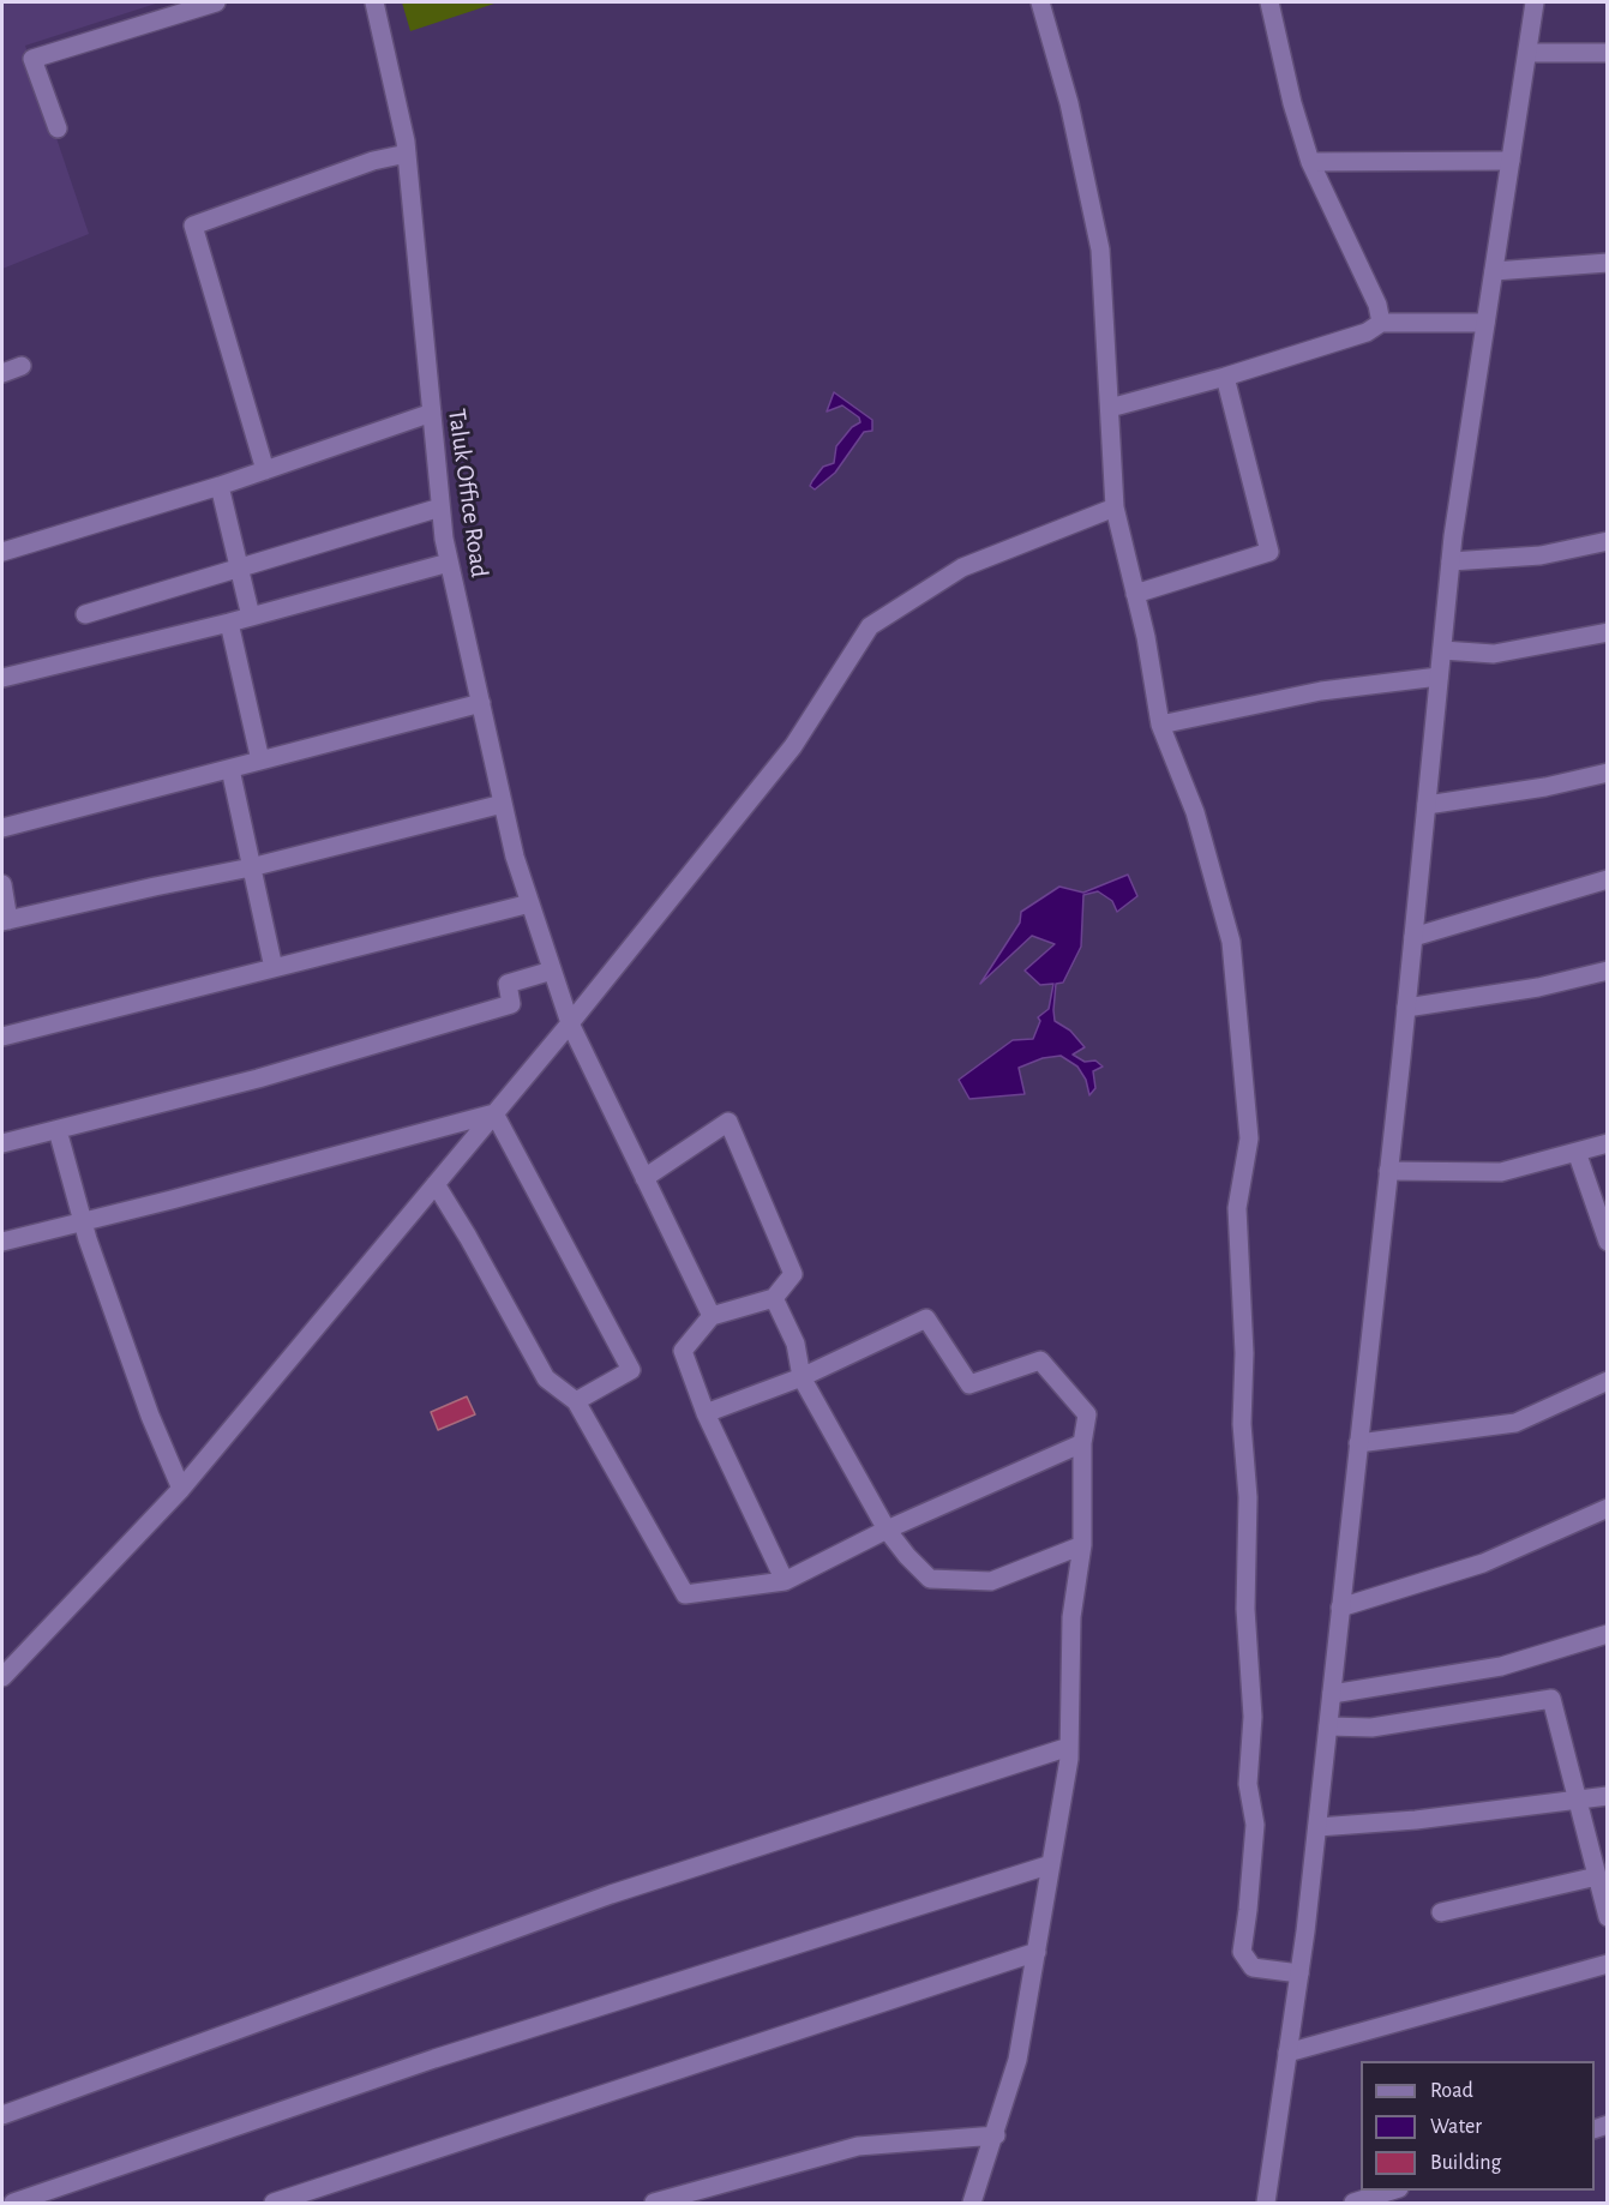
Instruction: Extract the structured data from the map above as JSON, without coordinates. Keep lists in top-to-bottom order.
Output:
{
  "streets": {
    "street": ["Taluk Office Road"]
  },
  "legend": ["Road", "Water", "Building"]
}
